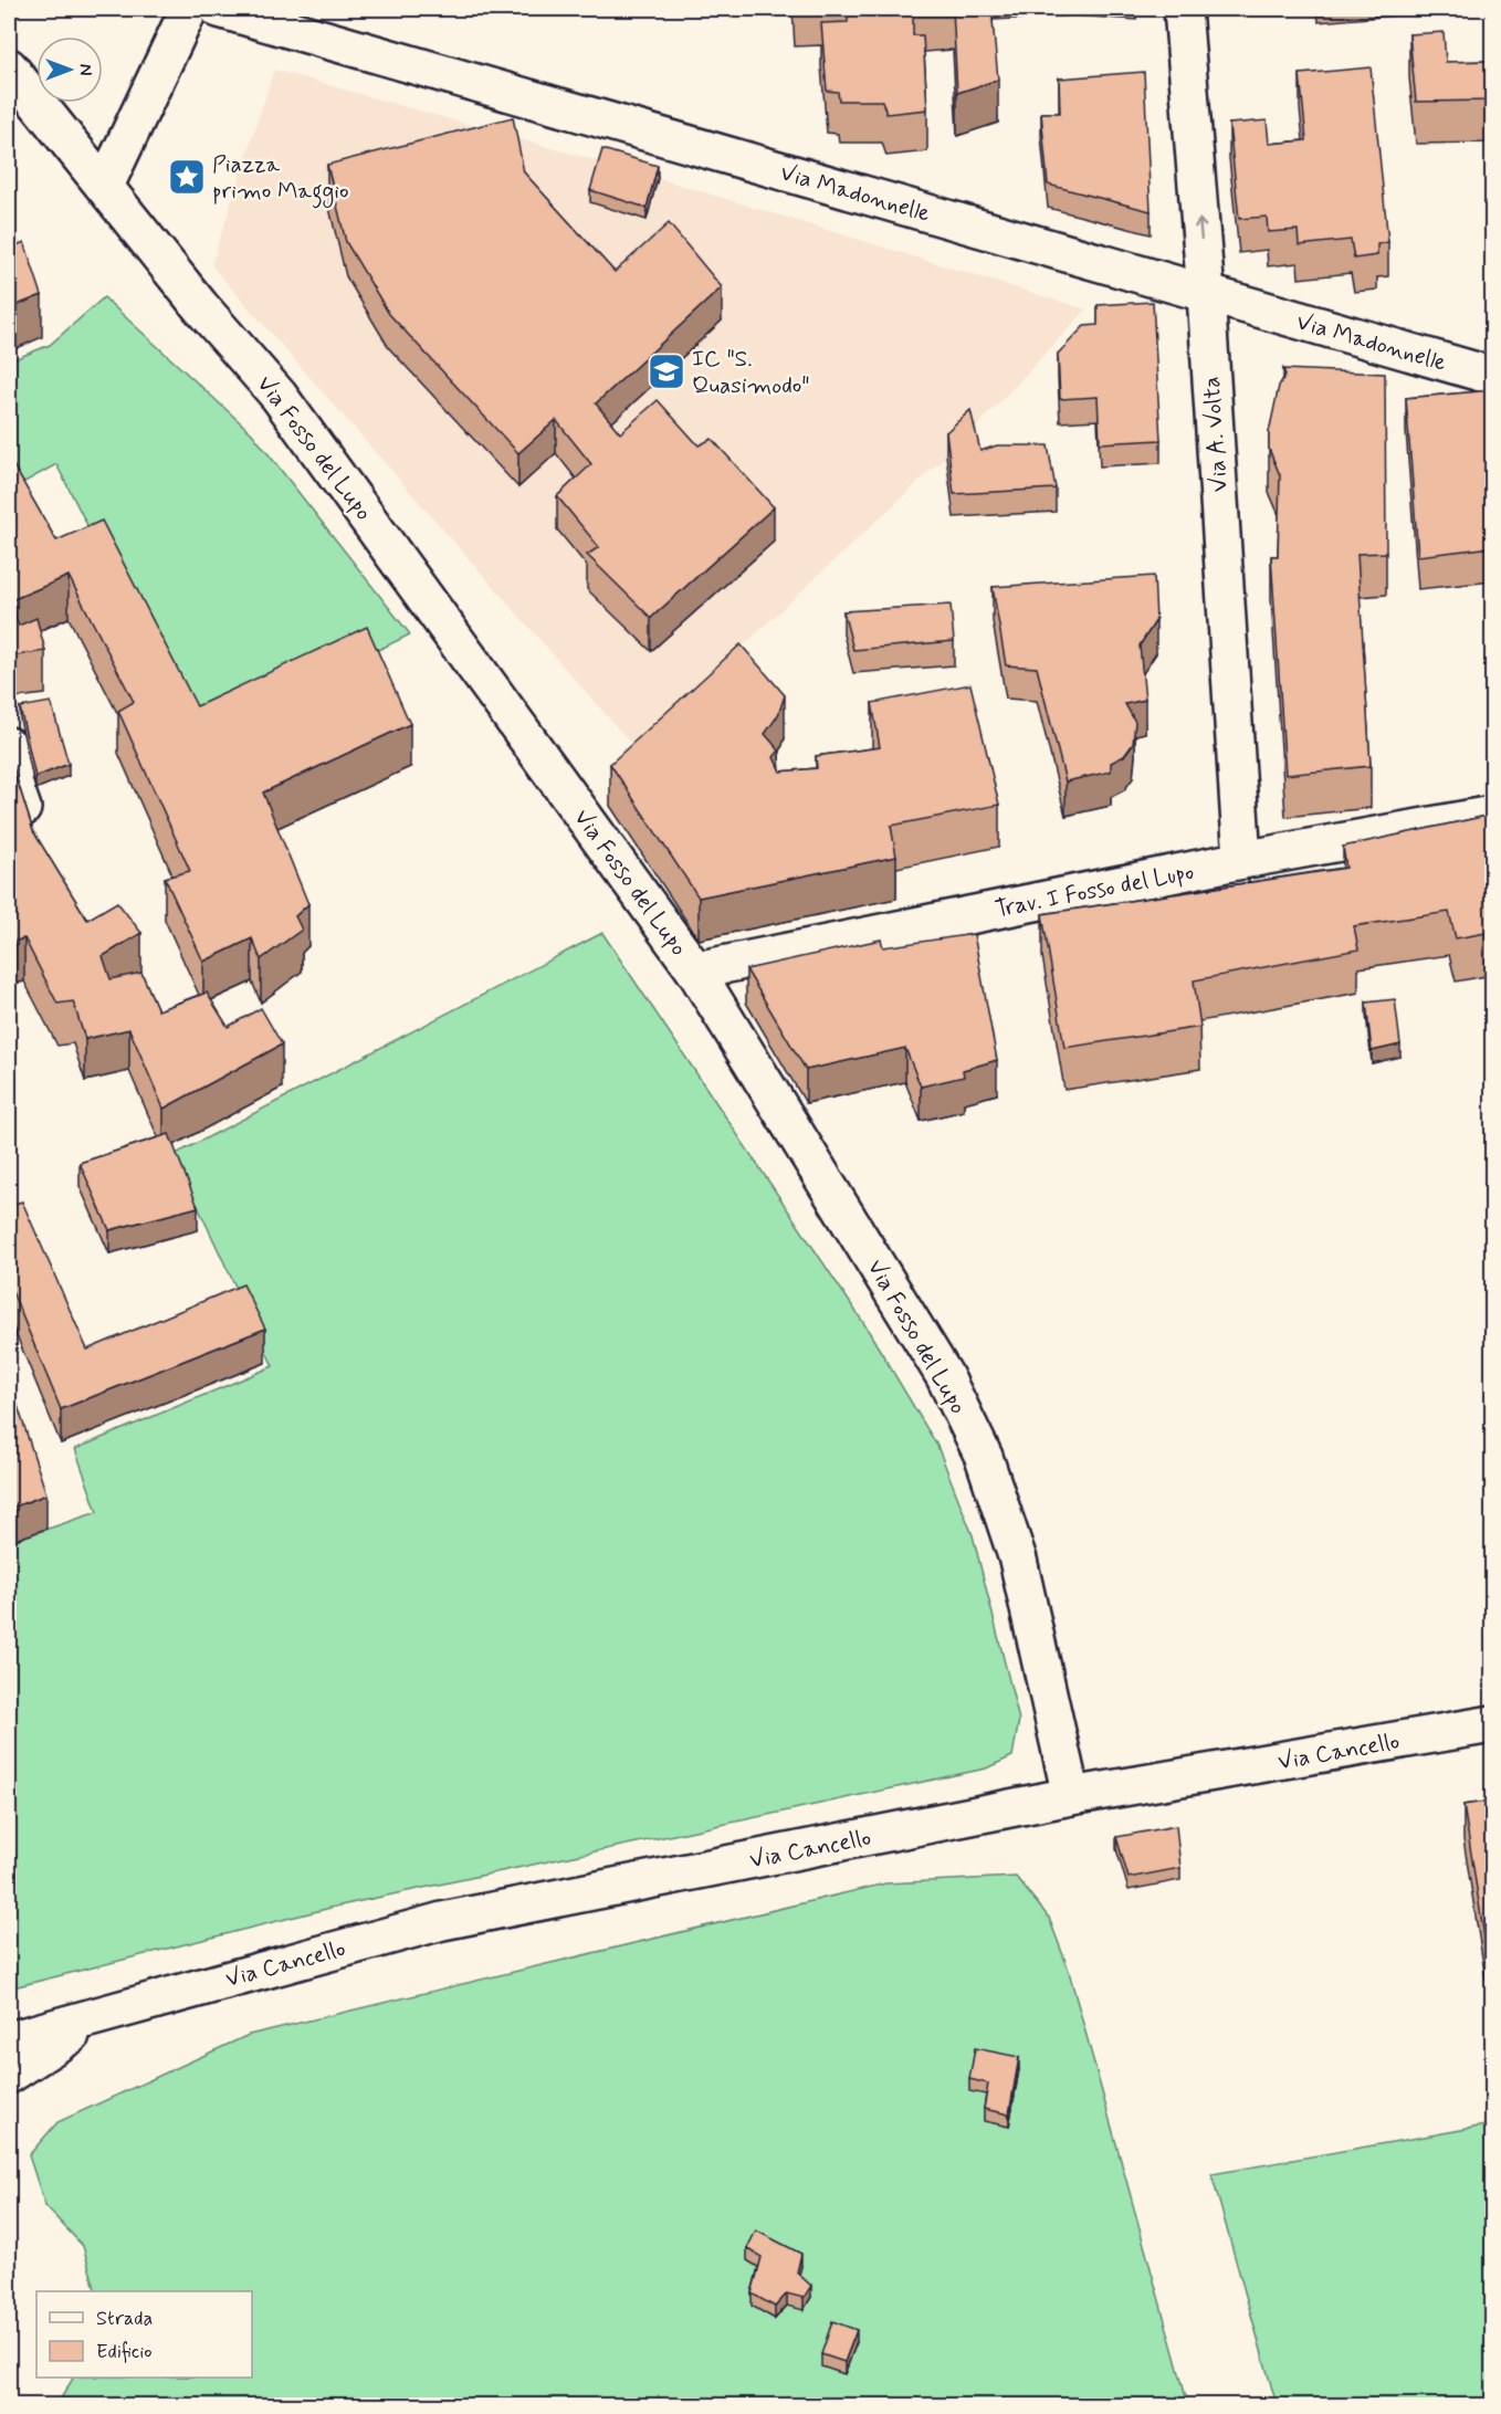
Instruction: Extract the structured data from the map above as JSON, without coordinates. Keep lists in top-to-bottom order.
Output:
{
  "streets": {
    "street": [
      "Via Madonnelle",
      "Via A. Volta",
      "Via Fosso del Lupo",
      "Trav. I Fosso del Lupo",
      "Via Cancello"
    ]
  },
  "crossings": [
    ["Via Madonnelle", "Via A. Volta"],
    ["Via A. Volta", "Trav. I Fosso del Lupo"],
    ["Via Fosso del Lupo", "Trav. I Fosso del Lupo"],
    ["Via Fosso del Lupo", "Via Cancello"]
  ],
  "places": {
    "place": ["Piazza primo Maggio"],
    "school or university": ["IC \"S. Quasimodo\""]
  },
  "legend": ["Strada", "Edificio"],
  "north": "right"
}
